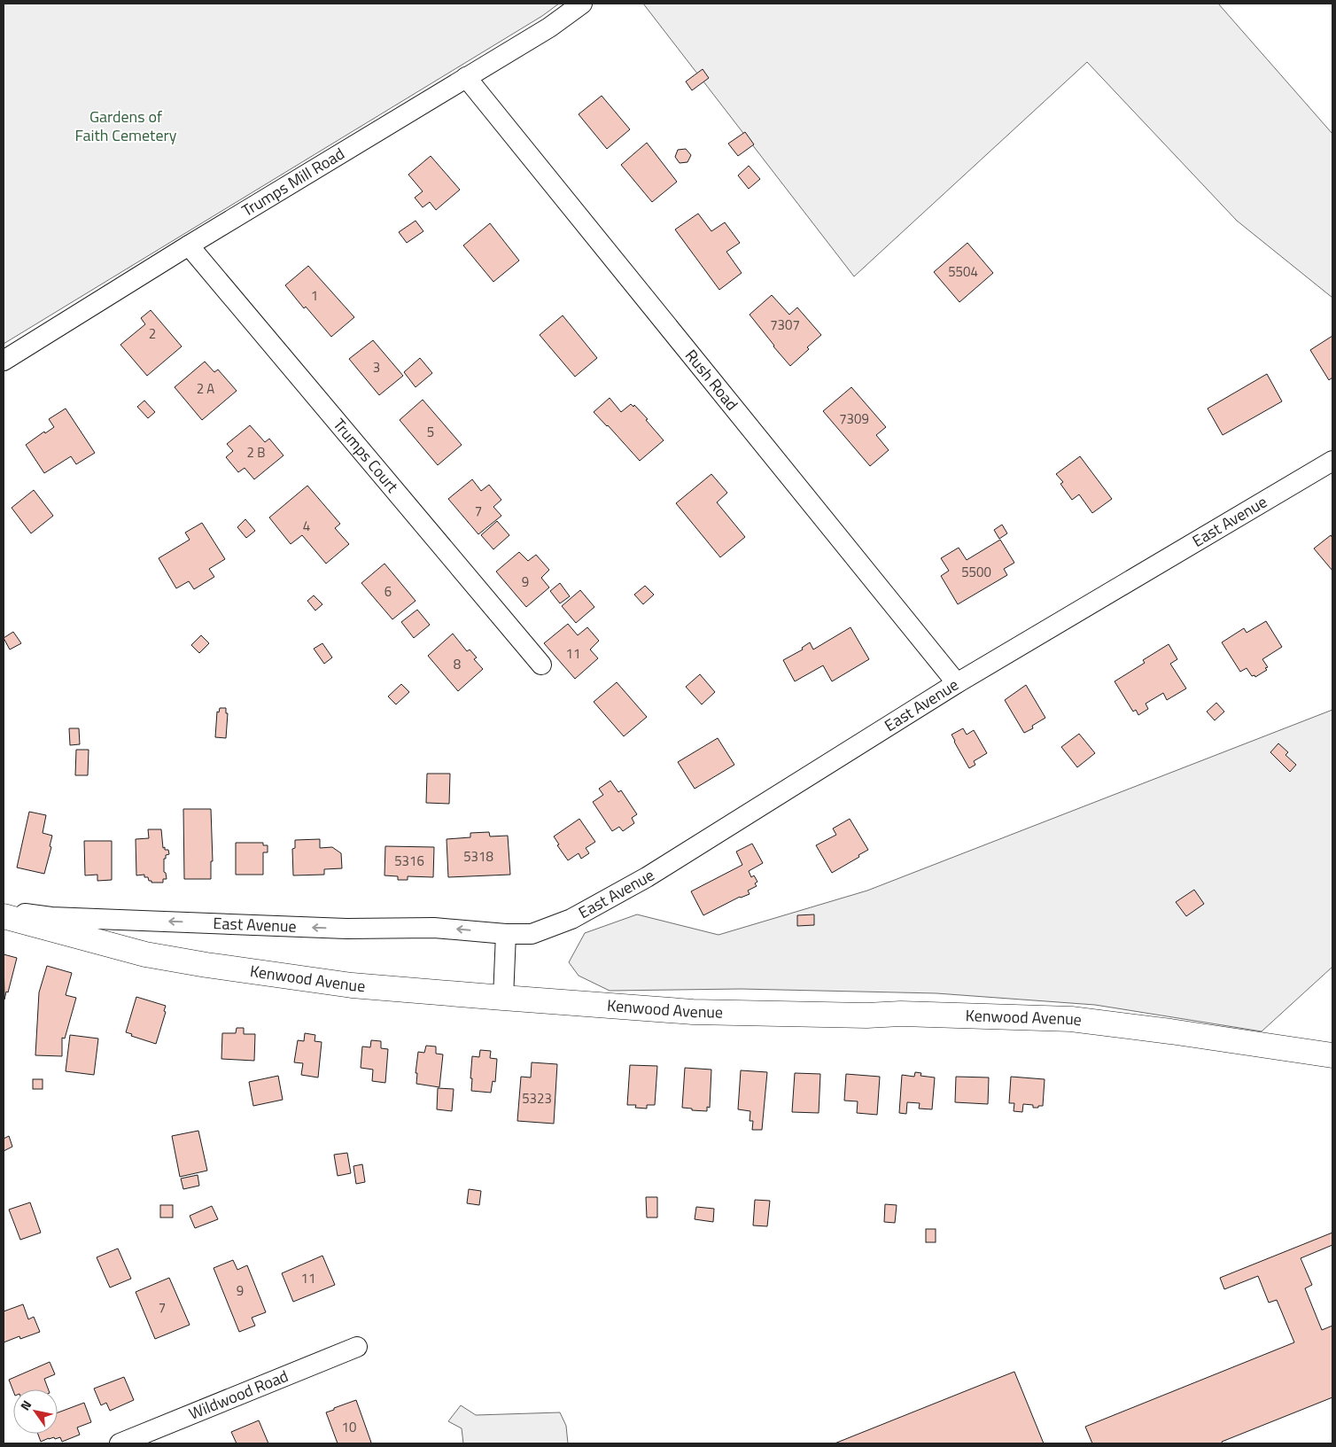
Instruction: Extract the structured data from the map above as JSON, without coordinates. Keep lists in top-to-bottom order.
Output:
{
  "streets": {
    "main road": ["Kenwood Avenue"],
    "street": [
      "Trumps Mill Road",
      "Rush Road",
      "Trumps Court",
      "East Avenue",
      "Wildwood Road"
    ]
  },
  "crossings": [
    ["Trumps Mill Road", "Rush Road"],
    ["Trumps Mill Road", "Trumps Court"],
    ["Rush Road", "East Avenue"]
  ],
  "parks": ["Gardens of Faith Cemetery"],
  "house_numbers": [
    "5504",
    "1",
    "7307",
    "2",
    "3",
    "2 A",
    "7309",
    "5",
    "2 B",
    "7",
    "4",
    "5500",
    "9",
    "6",
    "11",
    "8",
    "5318",
    "5316",
    "5323",
    "11",
    "9",
    "7",
    "10"
  ],
  "north": "top left"
}
